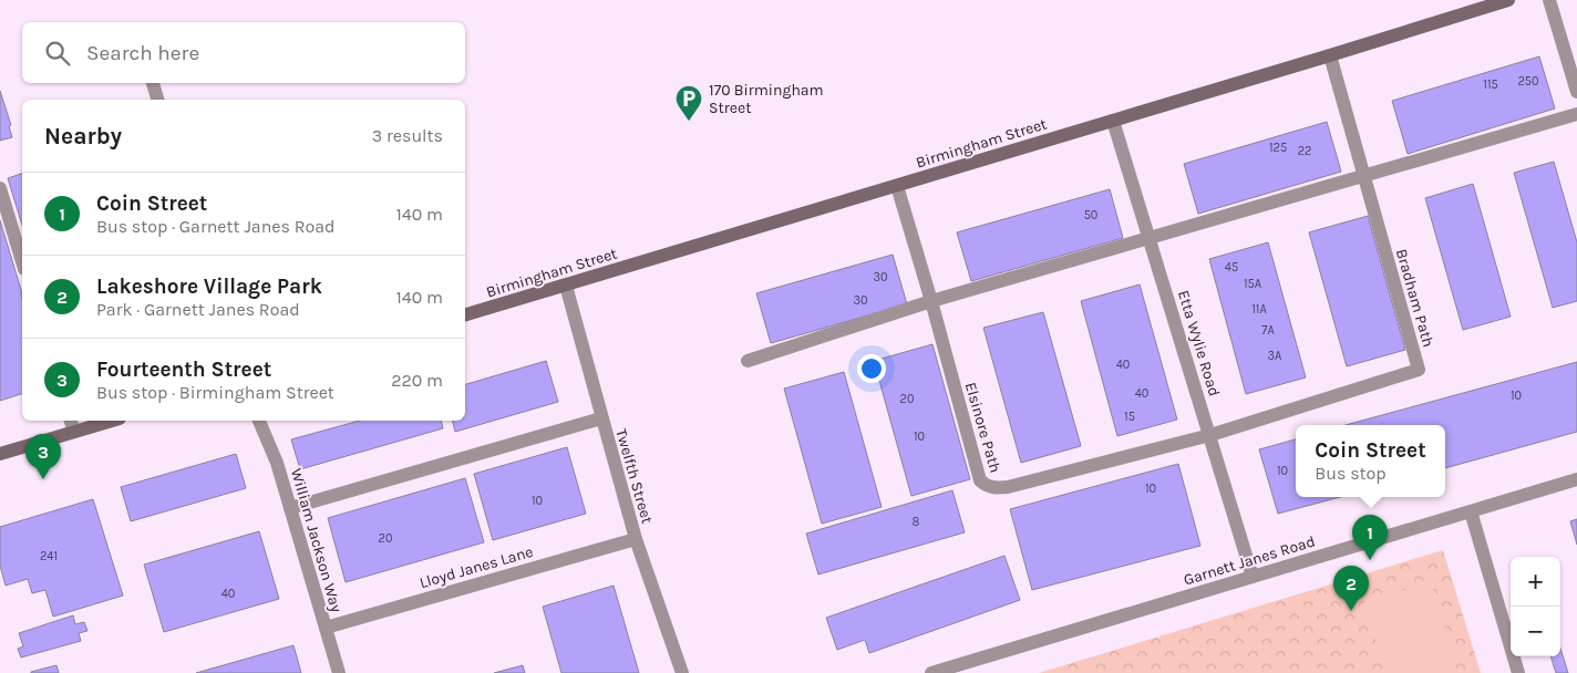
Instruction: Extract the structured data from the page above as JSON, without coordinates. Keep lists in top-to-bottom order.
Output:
{
  "streets": {
    "street": [
      "Birmingham Street",
      "Bradham Path",
      "Etta Wylie Road",
      "Elsinore Path",
      "Twelfth Street",
      "William Jackson Way",
      "Garnett Janes Road",
      "Lloyd Janes Lane"
    ]
  },
  "crossings": [
    ["Birmingham Street", "Bradham Path"],
    ["Birmingham Street", "Etta Wylie Road"],
    ["Birmingham Street", "Elsinore Path"],
    ["Birmingham Street", "Twelfth Street"],
    ["Bradham Path", "Etta Wylie Road"],
    ["Bradham Path", "Elsinore Path"],
    ["Etta Wylie Road", "Elsinore Path"],
    ["Etta Wylie Road", "Garnett Janes Road"],
    ["Twelfth Street", "Lloyd Janes Lane"],
    ["William Jackson Way", "Lloyd Janes Lane"]
  ],
  "places": {
    "parking": ["170 Birmingham Street"]
  },
  "house_numbers": [
    "250",
    "115",
    "125",
    "22",
    "50",
    "45",
    "30",
    "15A",
    "30",
    "11A",
    "7A",
    "3A",
    "40",
    "40",
    "10",
    "20",
    "15",
    "10",
    "10",
    "10",
    "10",
    "8",
    "20",
    "241",
    "40"
  ],
  "page": {
    "search": "Search here",
    "heading": ["Nearby", "3 results"],
    "list": [
      {
        "mark": "1",
        "name": "Coin Street",
        "note": "Bus stop · Garnett Janes Road",
        "value": "140 m"
      },
      {
        "mark": "2",
        "name": "Lakeshore Village Park",
        "note": "Park · Garnett Janes Road",
        "value": "140 m"
      },
      {
        "mark": "3",
        "name": "Fourteenth Street",
        "note": "Bus stop · Birmingham Street",
        "value": "220 m"
      }
    ],
    "popup": ["Coin Street", "Bus stop"],
    "pins": ["3", "1", "2"],
    "map_buttons": ["+", "−"]
  }
}
